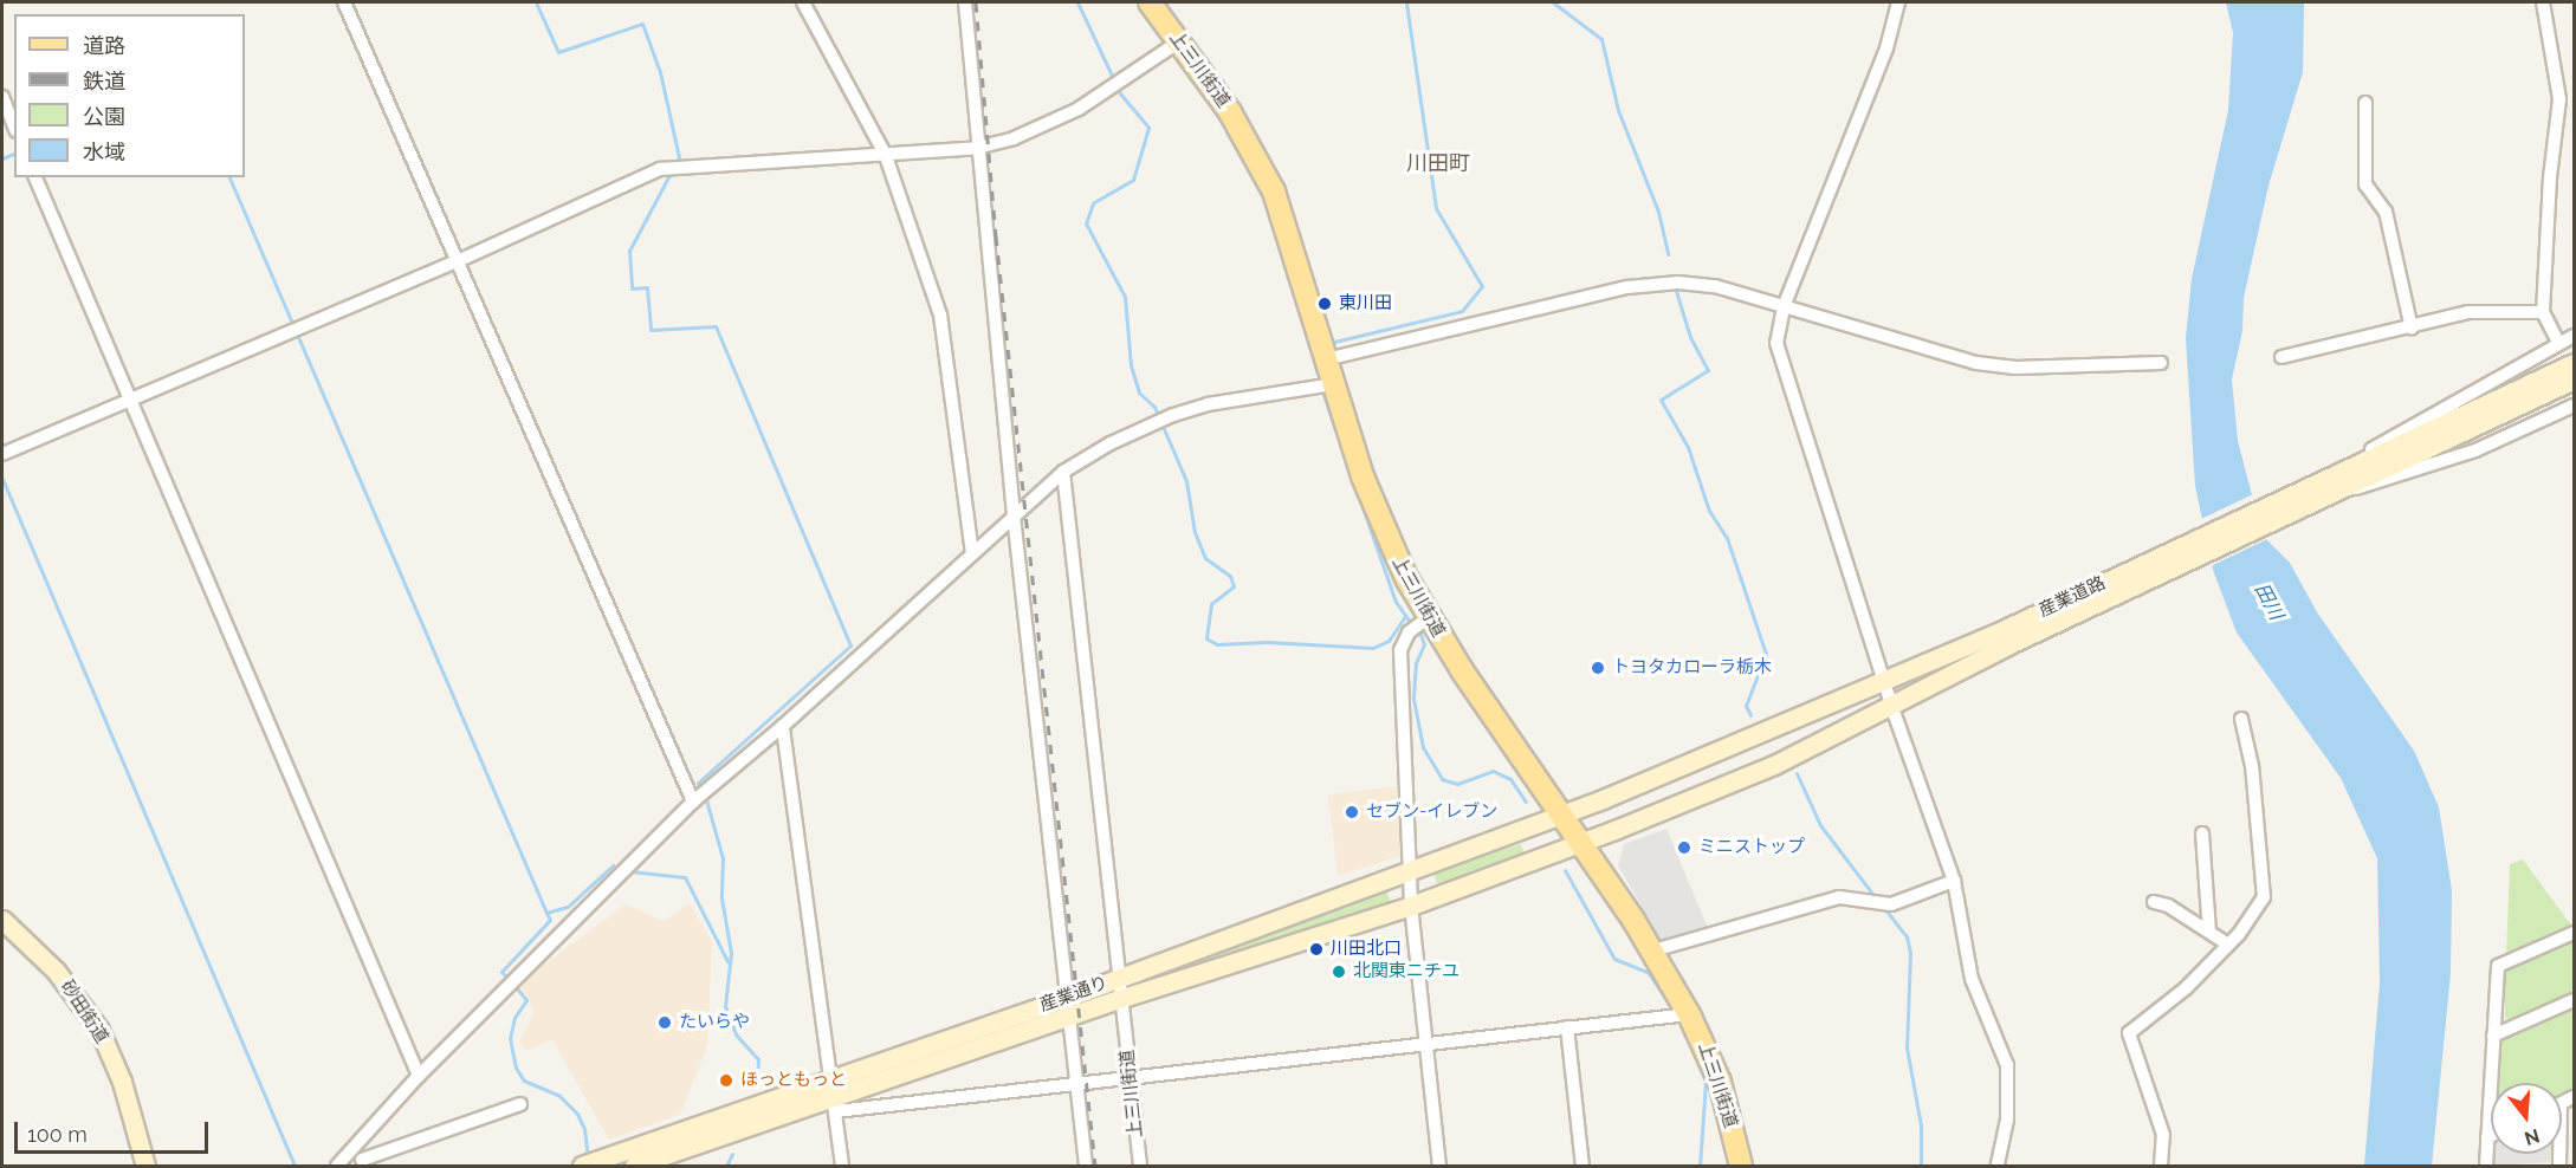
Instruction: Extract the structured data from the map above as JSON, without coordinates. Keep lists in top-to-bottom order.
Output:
{
  "streets": {
    "main road": ["上三川街道"],
    "street": ["産業道路", "産業通り", "砂田街道"]
  },
  "crossings": [
    ["上三川街道", "産業道路"],
    ["上三川街道", "産業通り"],
    ["産業道路", "産業通り"]
  ],
  "districts": ["川田町"],
  "water": ["田川"],
  "places": [
    "東川田",
    "トヨタカローラ栃木",
    "セブン-イレブン",
    "ミニストップ",
    "川田北口",
    "北関東ニチユ",
    "たいらや",
    "ほっともっと"
  ],
  "legend": [
    "道路",
    "鉄道",
    "公園",
    "水域"
  ],
  "scale_bar": "100 m",
  "north": "bottom"
}
